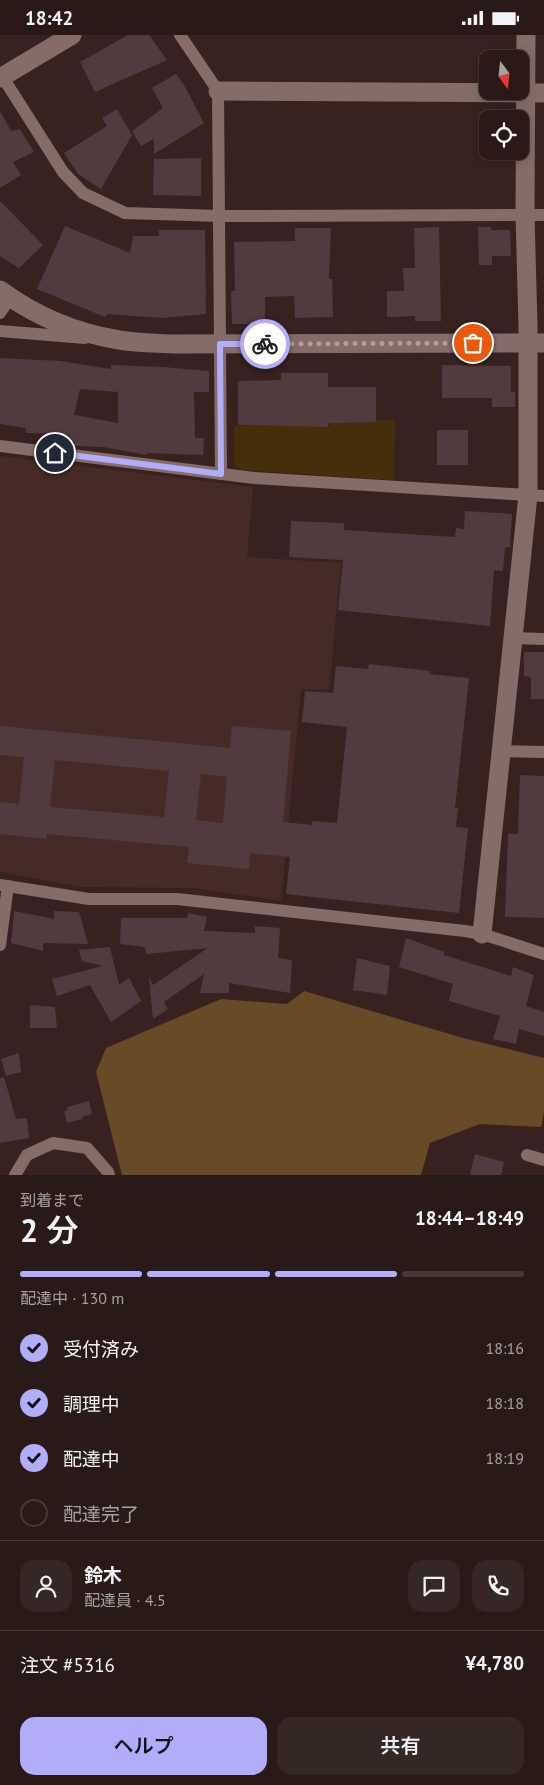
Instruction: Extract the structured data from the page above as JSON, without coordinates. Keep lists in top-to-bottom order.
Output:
{
  "north": "bottom",
  "page": {
    "status": "18:42",
    "heading": ["2 分", "到着まで", "18:44–18:49"],
    "panel": [
      "鈴木",
      "配達員 · 4.5",
      "注文 #5316",
      "¥4,780"
    ],
    "bar": "配達中 · 130 m",
    "list": [
      ["受付済み", "18:16"],
      ["調理中", "18:18"],
      ["配達中", "18:19"],
      "配達完了"
    ],
    "buttons": ["ヘルプ", "共有"]
  }
}
